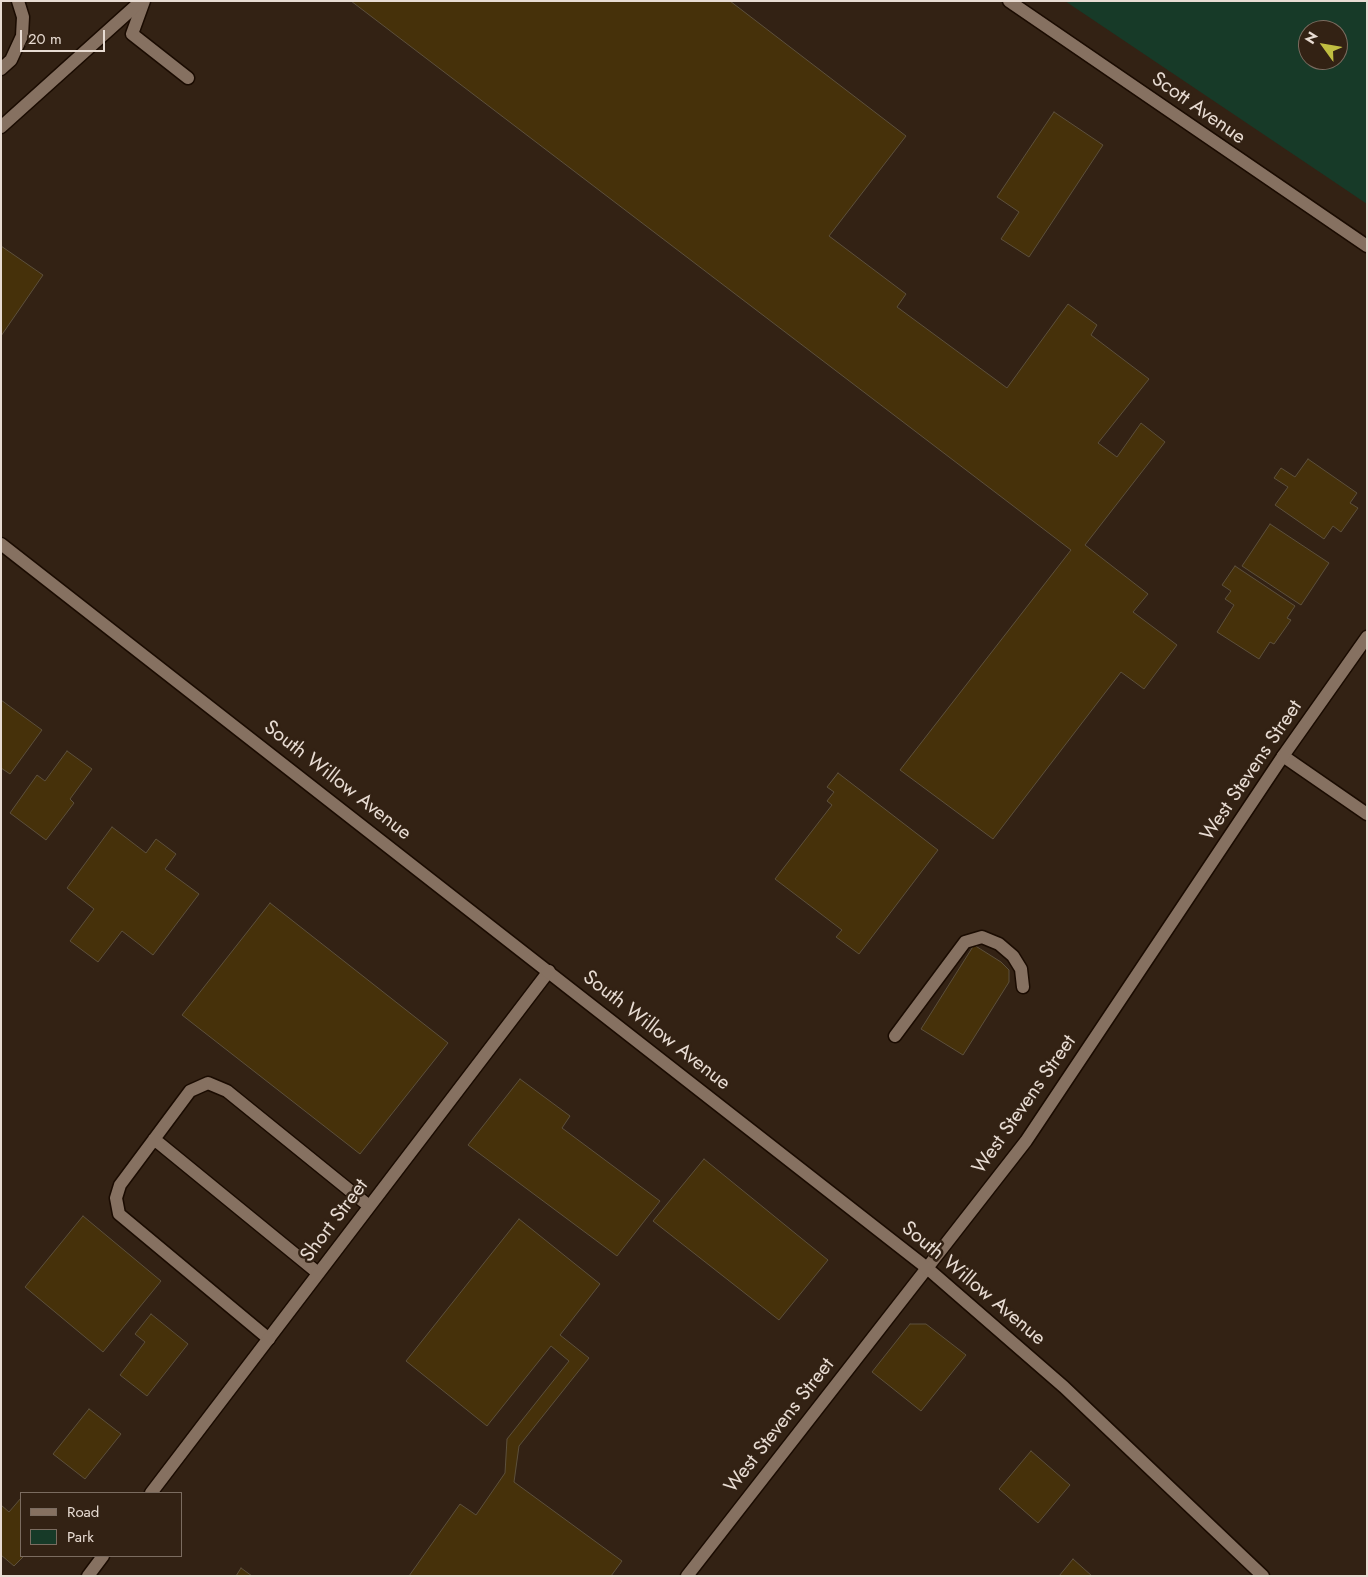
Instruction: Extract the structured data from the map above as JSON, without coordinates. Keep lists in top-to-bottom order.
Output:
{
  "streets": {
    "street": [
      "Scott Avenue",
      "West Stevens Street",
      "South Willow Avenue",
      "Short Street"
    ]
  },
  "crossings": [
    ["West Stevens Street", "South Willow Avenue"],
    ["South Willow Avenue", "Short Street"]
  ],
  "legend": ["Road", "Park"],
  "scale_bar": "20 m",
  "north": "top left"
}
